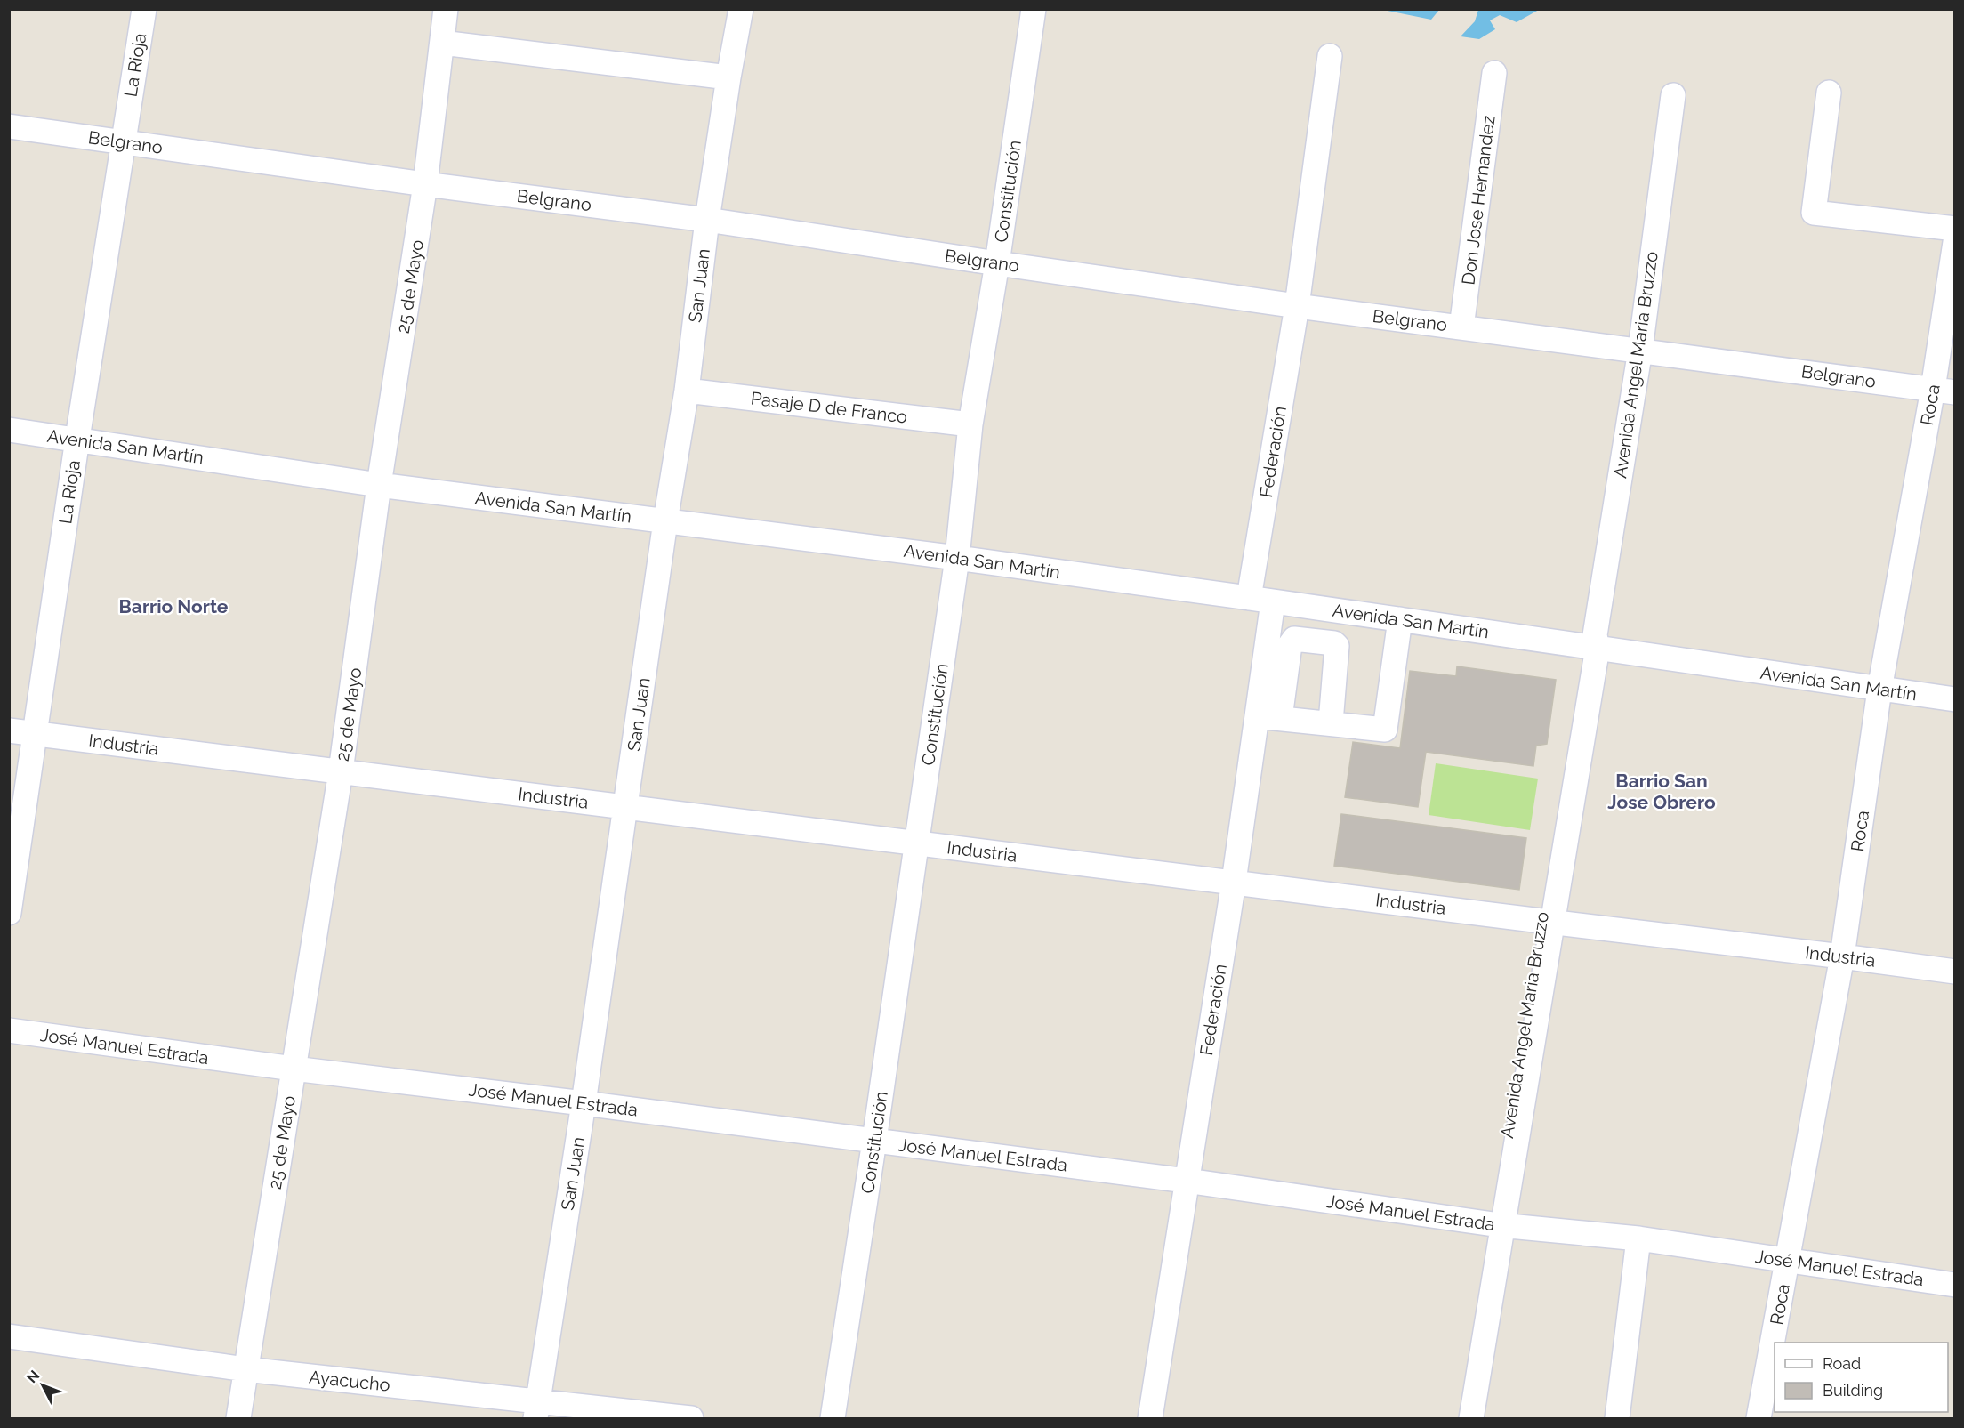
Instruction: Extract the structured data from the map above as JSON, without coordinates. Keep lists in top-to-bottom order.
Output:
{
  "streets": {
    "street": [
      "La Rioja",
      "Belgrano",
      "Constitución",
      "Don Jose Hernandez",
      "San Juan",
      "25 de Mayo",
      "Avenida Angel Maria Bruzzo",
      "Roca",
      "Pasaje D de Franco",
      "Avenida San Martín",
      "Federación",
      "Industria",
      "José Manuel Estrada",
      "Ayacucho"
    ]
  },
  "crossings": [
    ["La Rioja", "Belgrano"],
    ["La Rioja", "Avenida San Martín"],
    ["La Rioja", "Industria"],
    ["Belgrano", "Constitución"],
    ["Belgrano", "Don Jose Hernandez"],
    ["Belgrano", "San Juan"],
    ["Belgrano", "25 de Mayo"],
    ["Belgrano", "Avenida Angel Maria Bruzzo"],
    ["Belgrano", "Roca"],
    ["Belgrano", "Federación"],
    ["Constitución", "Pasaje D de Franco"],
    ["Constitución", "Avenida San Martín"],
    ["Constitución", "Industria"],
    ["Constitución", "José Manuel Estrada"],
    ["San Juan", "Pasaje D de Franco"],
    ["San Juan", "Avenida San Martín"],
    ["San Juan", "Industria"],
    ["San Juan", "José Manuel Estrada"],
    ["San Juan", "Ayacucho"],
    ["25 de Mayo", "Avenida San Martín"],
    ["25 de Mayo", "Industria"],
    ["25 de Mayo", "José Manuel Estrada"],
    ["25 de Mayo", "Ayacucho"],
    ["Avenida Angel Maria Bruzzo", "Avenida San Martín"],
    ["Avenida Angel Maria Bruzzo", "Industria"],
    ["Avenida Angel Maria Bruzzo", "José Manuel Estrada"],
    ["Roca", "Avenida San Martín"],
    ["Roca", "Industria"],
    ["Roca", "José Manuel Estrada"],
    ["Avenida San Martín", "Federación"],
    ["Federación", "Industria"],
    ["Federación", "José Manuel Estrada"]
  ],
  "districts": ["Barrio Norte", "Barrio San Jose Obrero"],
  "legend": ["Road", "Building"],
  "north": "top left"
}
